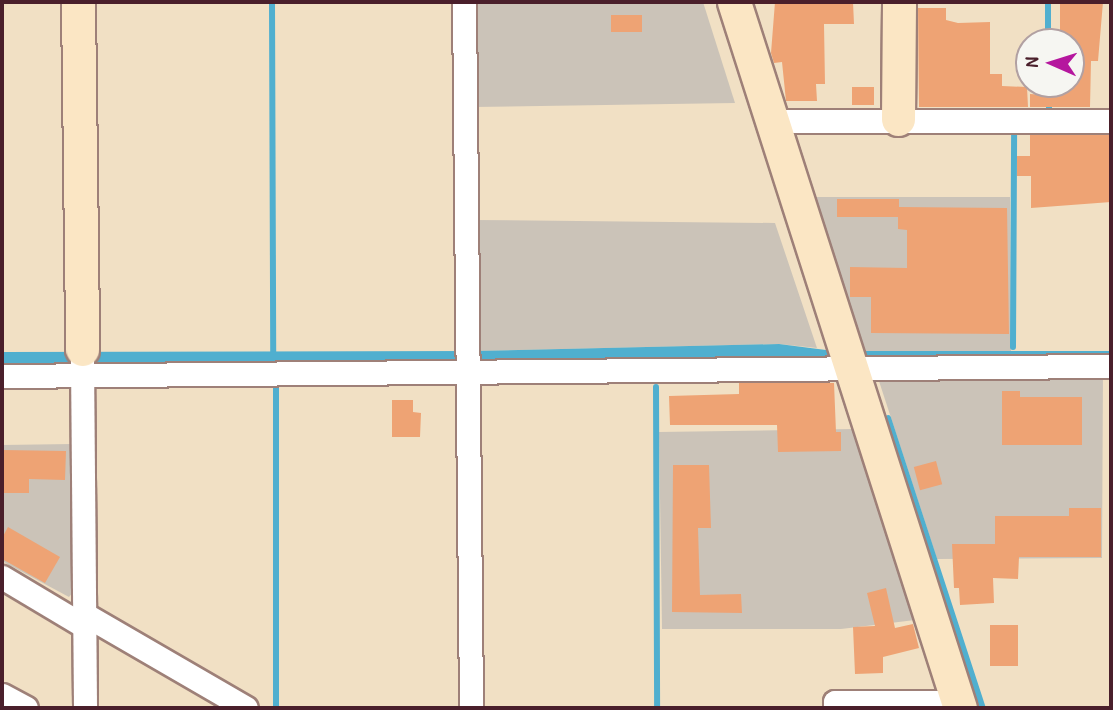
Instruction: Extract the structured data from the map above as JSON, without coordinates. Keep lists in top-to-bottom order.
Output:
{
  "north": "left"
}
